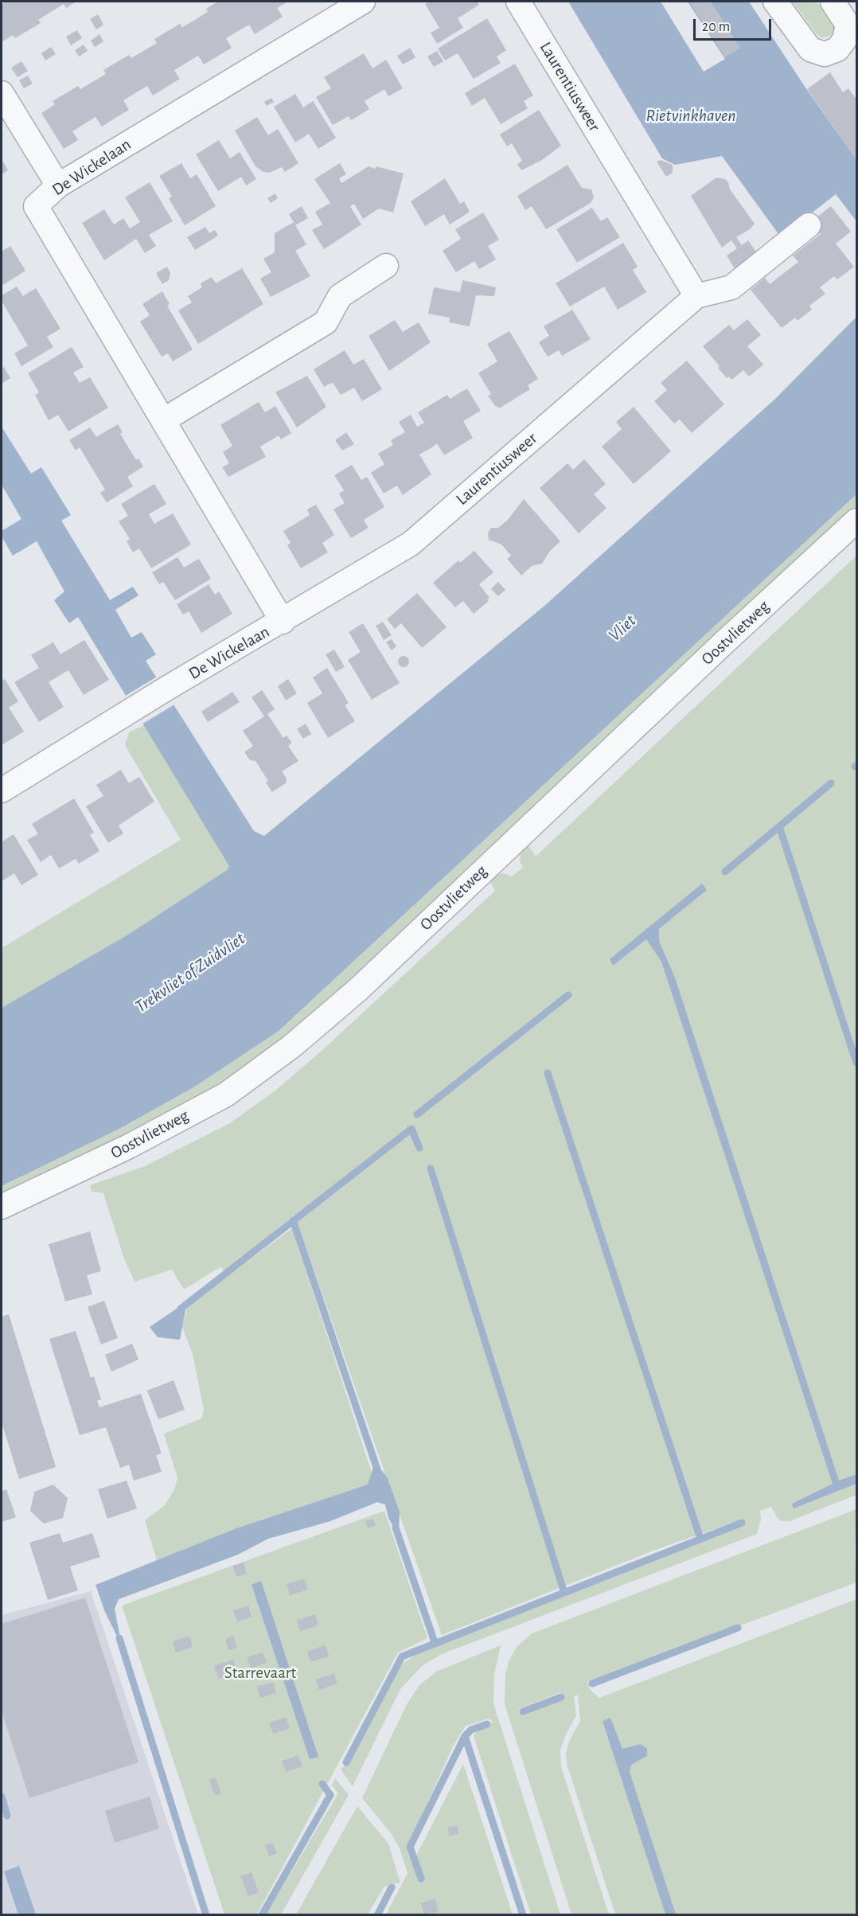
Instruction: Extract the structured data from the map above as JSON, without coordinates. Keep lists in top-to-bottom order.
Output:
{
  "streets": {
    "street": ["Laurentiusweer", "De Wickelaan", "Oostvlietweg"]
  },
  "crossings": [
    ["Laurentiusweer", "De Wickelaan"]
  ],
  "water": ["Rietvinkhaven", "Vliet", "Trekvliet of Zuidvliet"],
  "parks": ["Starrevaart"],
  "scale_bar": "20 m"
}
